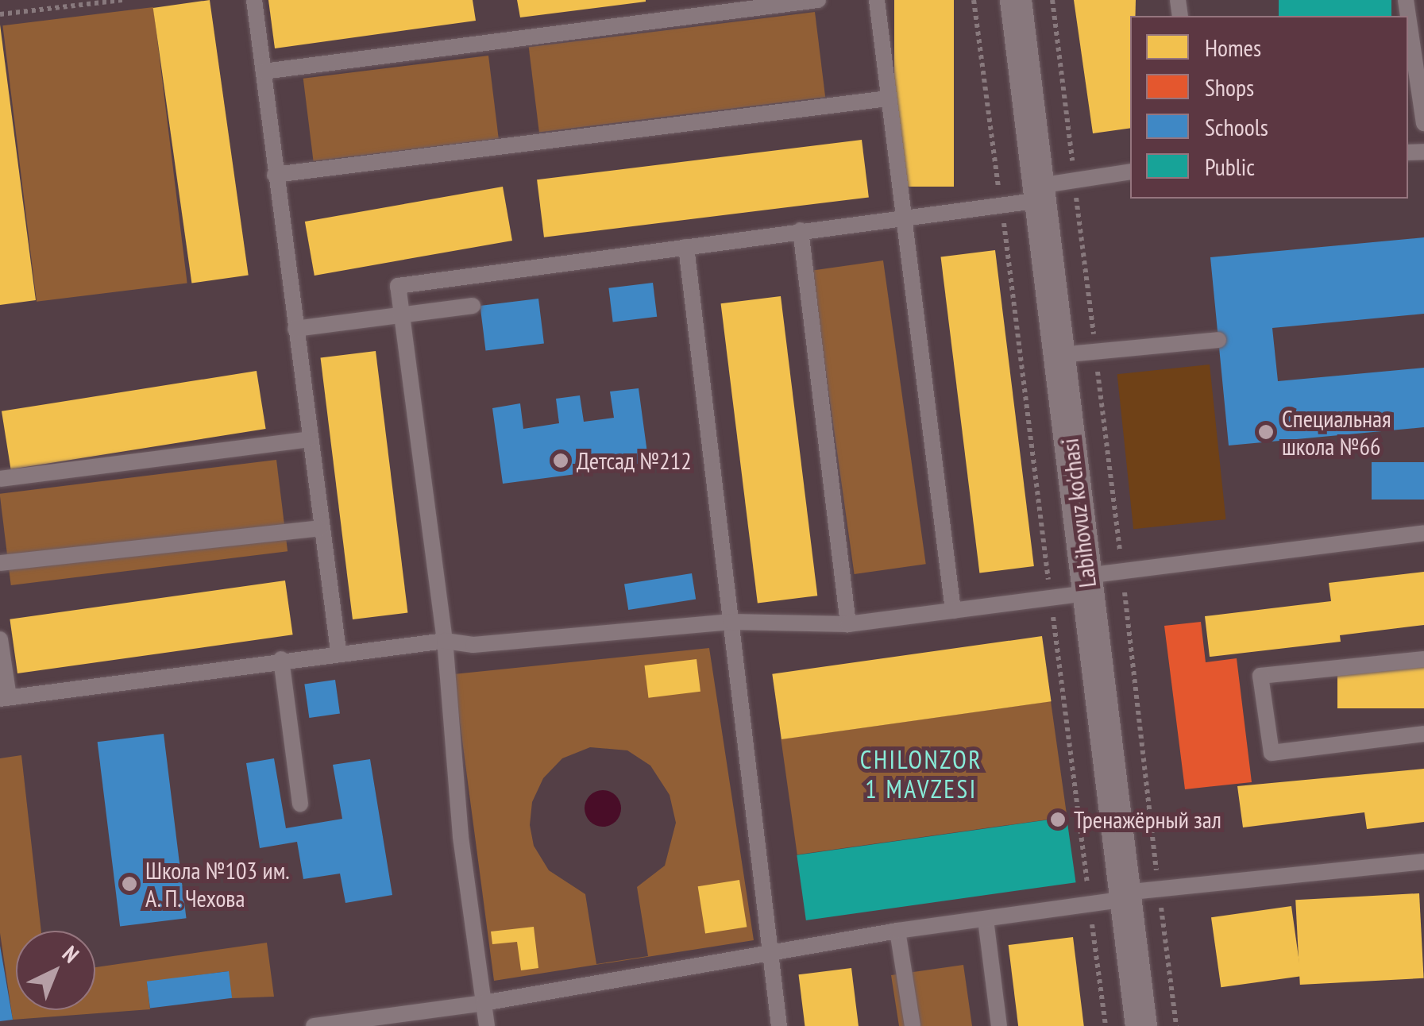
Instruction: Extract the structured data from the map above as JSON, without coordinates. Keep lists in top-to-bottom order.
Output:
{
  "streets": {
    "street": ["Labihovuz ko'chasi"]
  },
  "districts": ["CHILONZOR 1 MAVZESI"],
  "places": [
    "Специальная школа №66",
    "Детсад №212",
    "Тренажёрный зал",
    "Школа №103 им. А. П. Чехова"
  ],
  "legend": [
    "Homes",
    "Shops",
    "Schools",
    "Public"
  ],
  "north": "top right"
}
